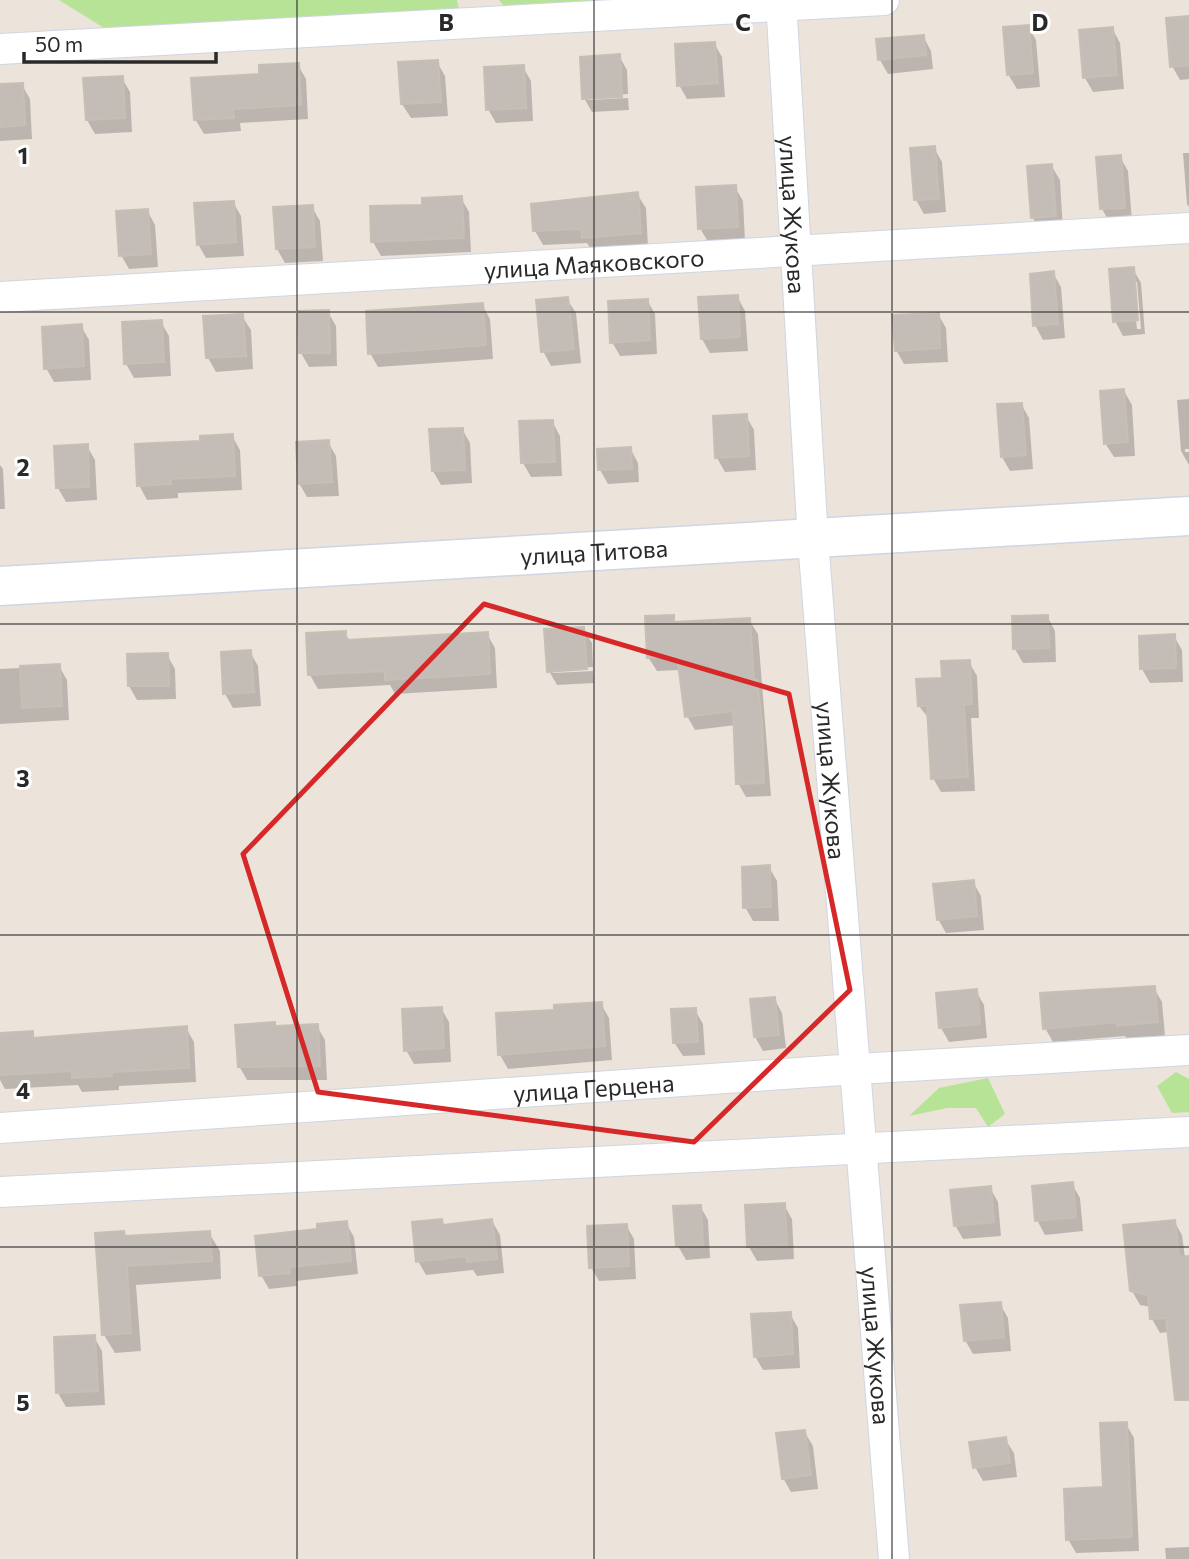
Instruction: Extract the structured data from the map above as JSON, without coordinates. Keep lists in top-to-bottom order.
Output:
{
  "streets": {
    "main road": ["улица Титова"],
    "street": ["улица Жукова", "улица Маяковского", "улица Герцена"]
  },
  "crossings": [
    ["улица Жукова", "улица Маяковского"],
    ["улица Жукова", "улица Титова"],
    ["улица Жукова", "улица Герцена"]
  ],
  "scale_bar": "50 m",
  "grid": {
    "columns": ["B", "C", "D"],
    "rows": [
      "1",
      "2",
      "3",
      "4",
      "5"
    ]
  }
}
